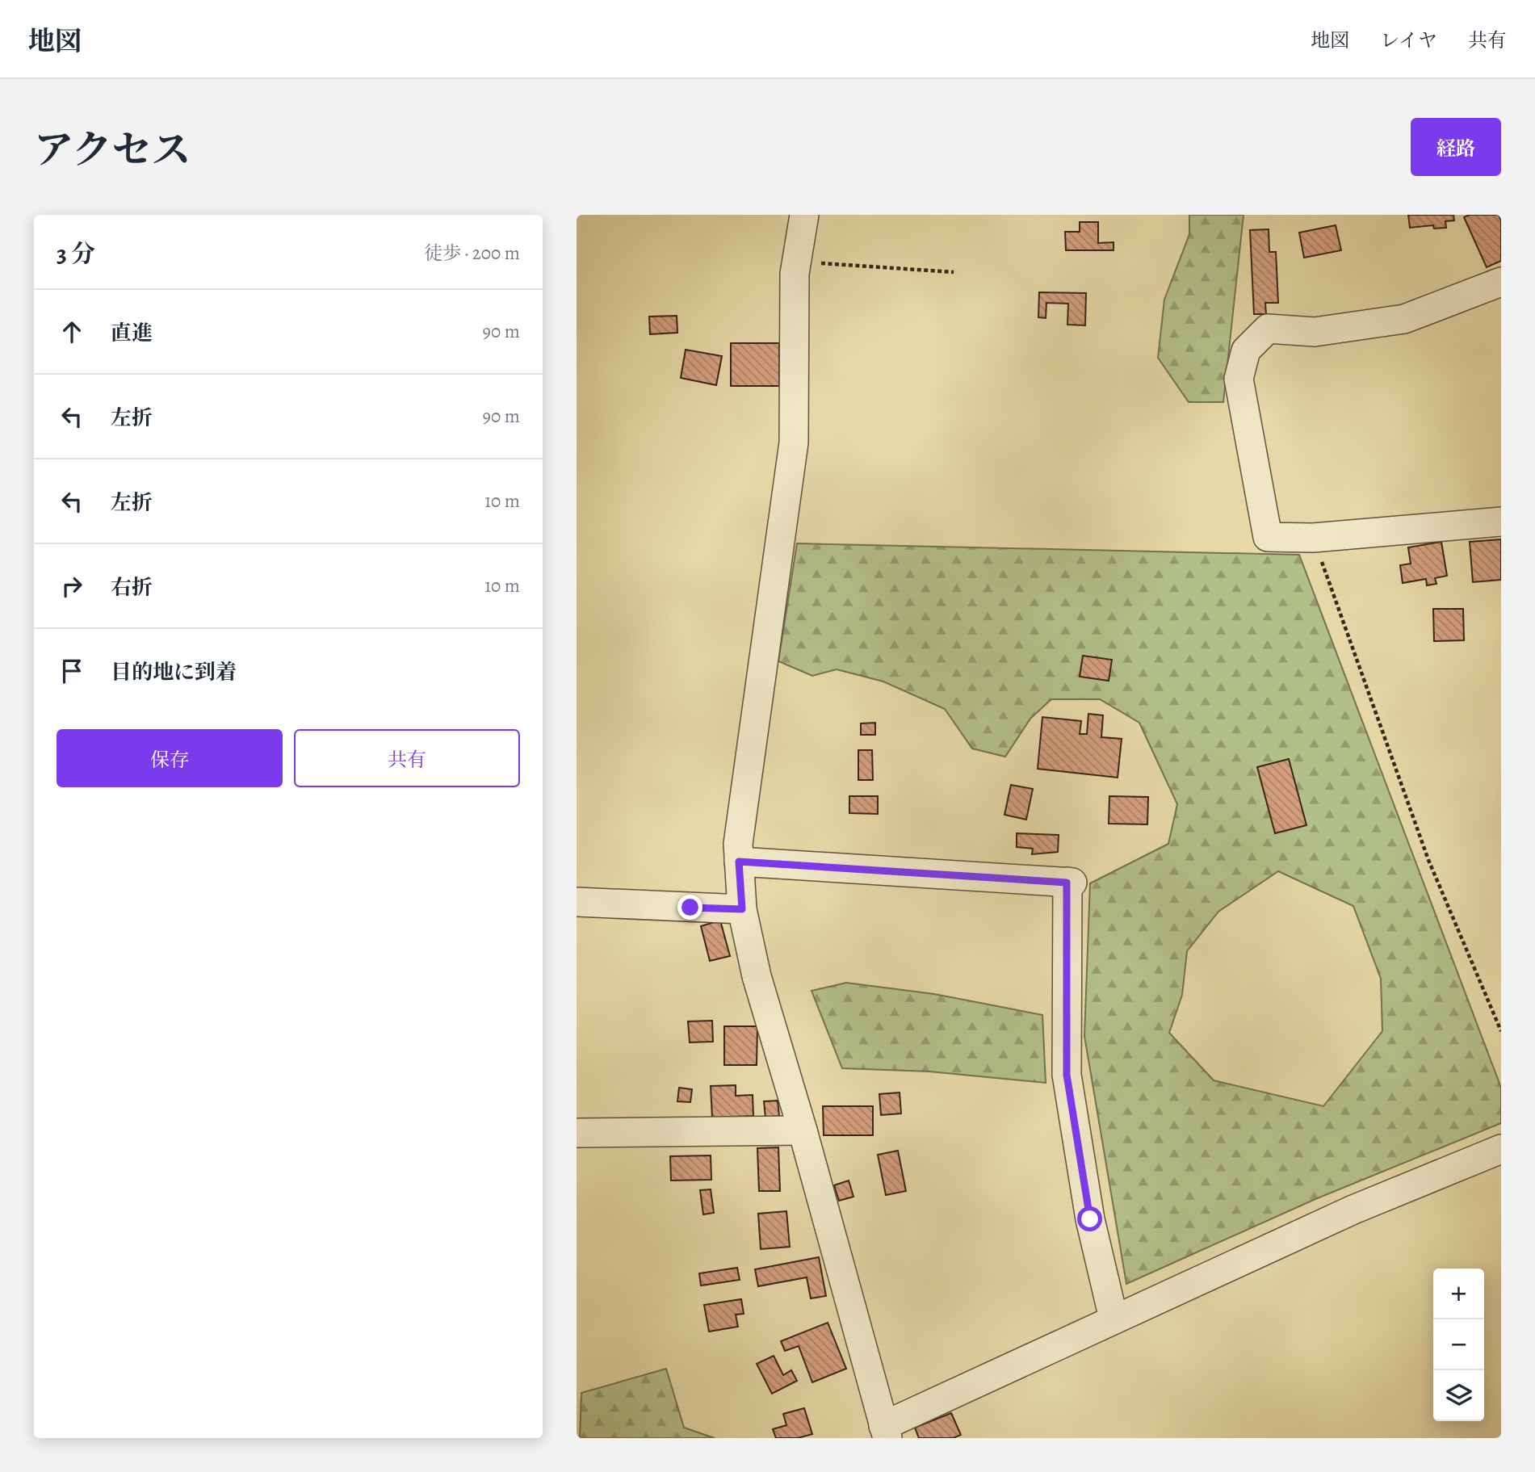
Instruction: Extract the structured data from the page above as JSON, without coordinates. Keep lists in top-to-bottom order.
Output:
{
  "page": {
    "header": "地図",
    "nav": ["地図", "レイヤ", "共有"],
    "title": "アクセス",
    "buttons": [
      "経路",
      ["保存", "共有"]
    ],
    "heading": ["3 分", "徒歩 · 200 m"],
    "list": [
      ["直進", "90 m"],
      ["左折", "90 m"],
      ["左折", "10 m"],
      ["右折", "10 m"],
      "目的地に到着"
    ],
    "map_buttons": ["+", "−"]
  }
}
